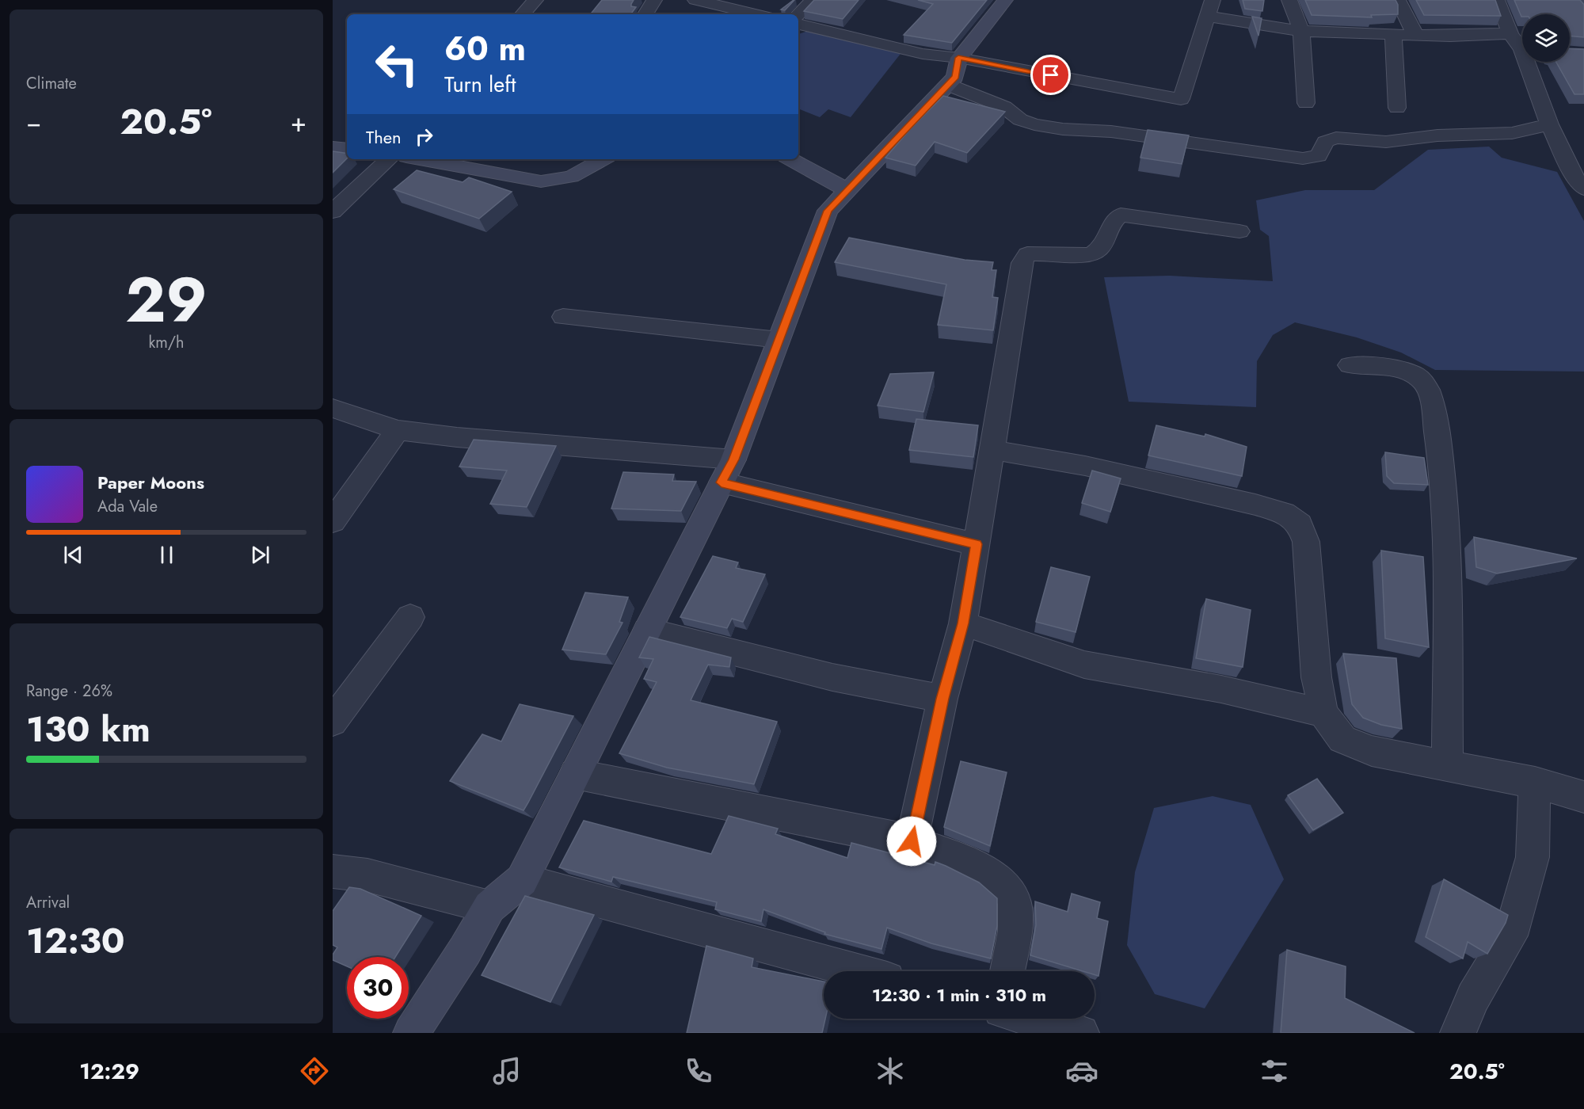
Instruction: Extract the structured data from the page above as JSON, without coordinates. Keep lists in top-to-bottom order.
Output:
{
  "page": {
    "tile": [
      "Climate",
      ["29", "km/h"],
      ["Range · 26%", "130 km"],
      ["Arrival", "12:30"]
    ],
    "turn": ["60 m", "Turn left"],
    "heat": ["−", "20.5°", "+"],
    "then": "Then",
    "song": ["Paper Moons", "Ada Vale"],
    "limit": "30",
    "trip": "12:30 · 1 min · 310 m",
    "tabs": ["12:29", "20.5°"]
  }
}
